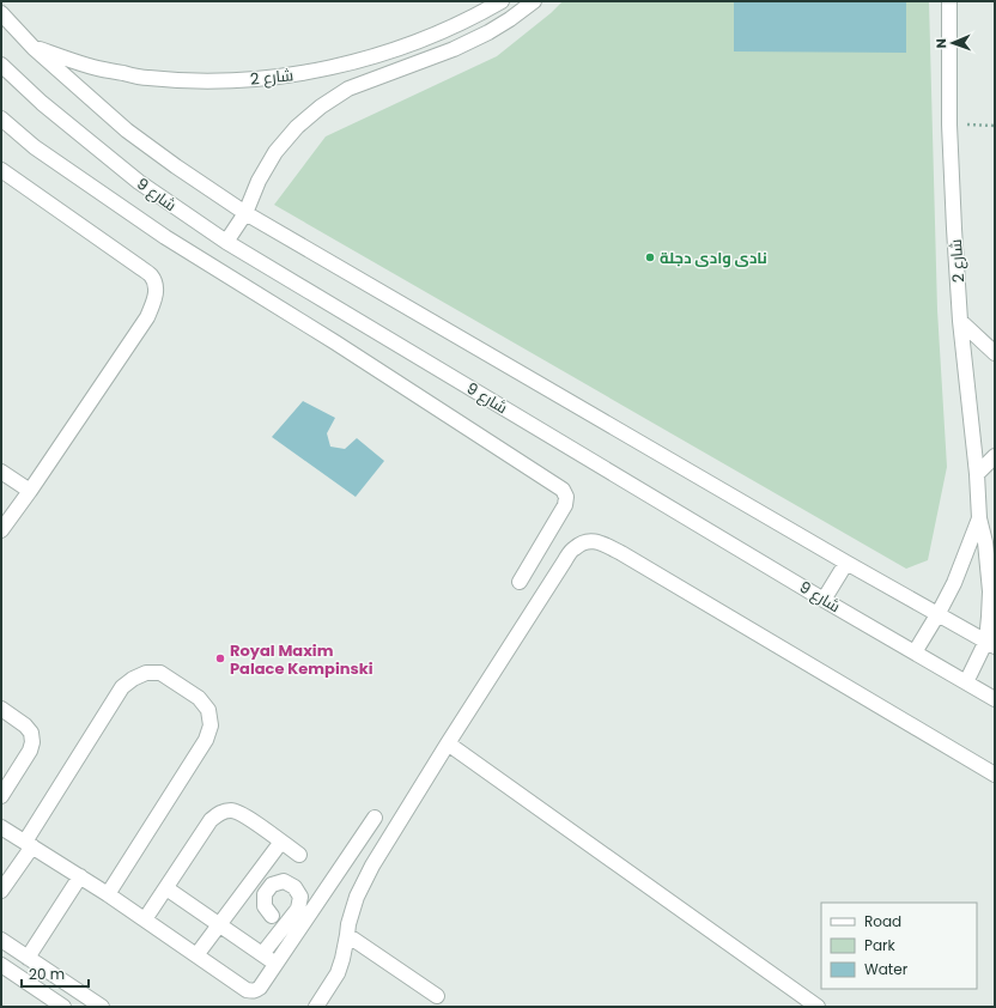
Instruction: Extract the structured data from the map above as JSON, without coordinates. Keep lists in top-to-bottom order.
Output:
{
  "streets": {
    "street": ["شارع 2", "شارع 9"]
  },
  "crossings": [
    ["شارع 2", "شارع 9"]
  ],
  "places": ["نادى وادى دجلة", "Royal Maxim Palace Kempinski"],
  "legend": ["Road", "Park", "Water"],
  "scale_bar": "20 m",
  "north": "left"
}
